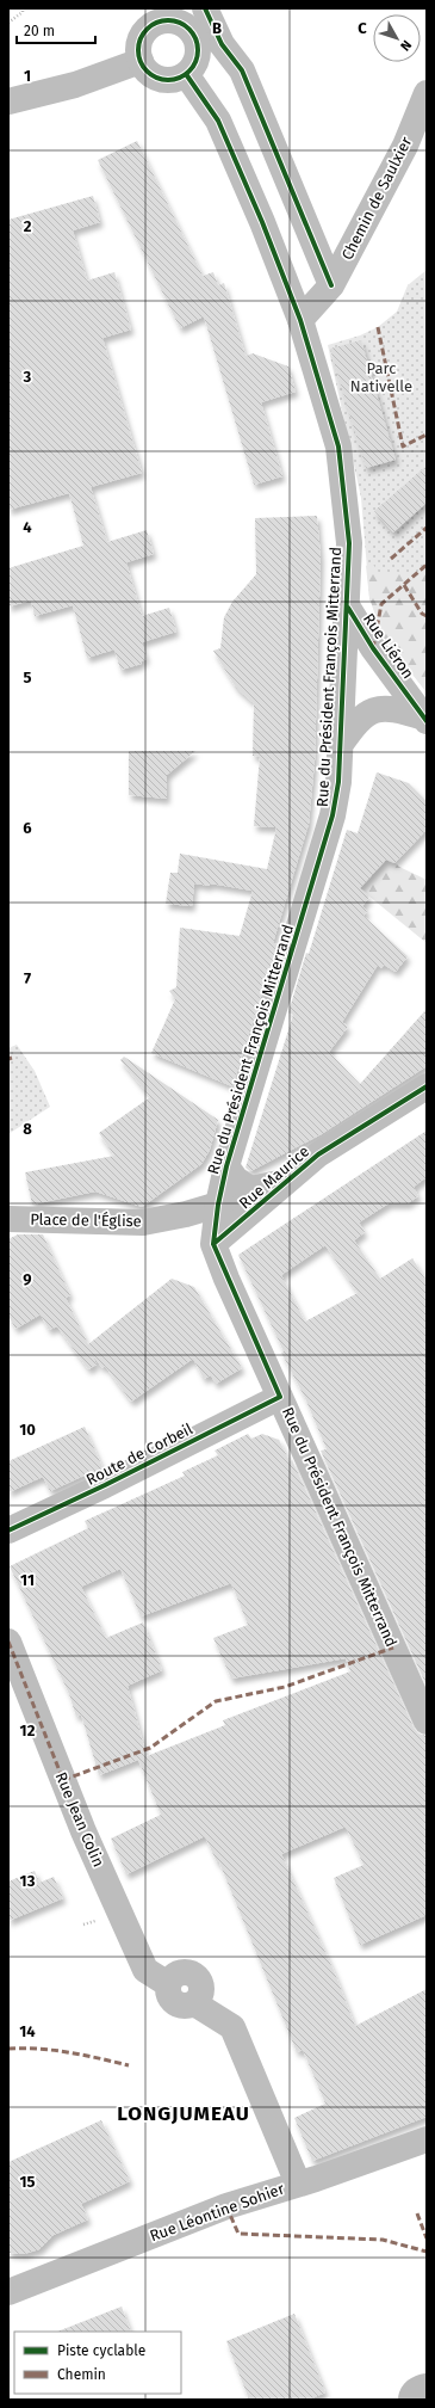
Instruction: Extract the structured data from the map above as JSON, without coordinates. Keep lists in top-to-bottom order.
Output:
{
  "streets": {
    "main road": [
      "Chemin de Saulxier",
      "Rue Liéron",
      "Rue du Président François Mitterrand",
      "Rue Maurice",
      "Place de l'Église",
      "Route de Corbeil",
      "Rue Jean Colin",
      "Rue Léontine Sohier"
    ]
  },
  "crossings": [
    ["Chemin de Saulxier", "Rue du Président François Mitterrand"],
    ["Rue Liéron", "Rue du Président François Mitterrand"],
    ["Rue du Président François Mitterrand", "Rue Maurice"],
    ["Rue du Président François Mitterrand", "Place de l'Église"],
    ["Rue du Président François Mitterrand", "Route de Corbeil"],
    ["Rue Maurice", "Place de l'Église"],
    ["Rue Jean Colin", "Rue Léontine Sohier"]
  ],
  "districts": ["LONGJUMEAU"],
  "parks": ["Parc Nativelle"],
  "legend": ["Piste cyclable", "Chemin"],
  "scale_bar": "20 m",
  "north": "bottom right",
  "grid": {
    "columns": ["B", "C"],
    "rows": [
      "1",
      "2",
      "3",
      "4",
      "5",
      "6",
      "7",
      "8",
      "9",
      "10",
      "11",
      "12",
      "13",
      "14",
      "15"
    ]
  }
}
